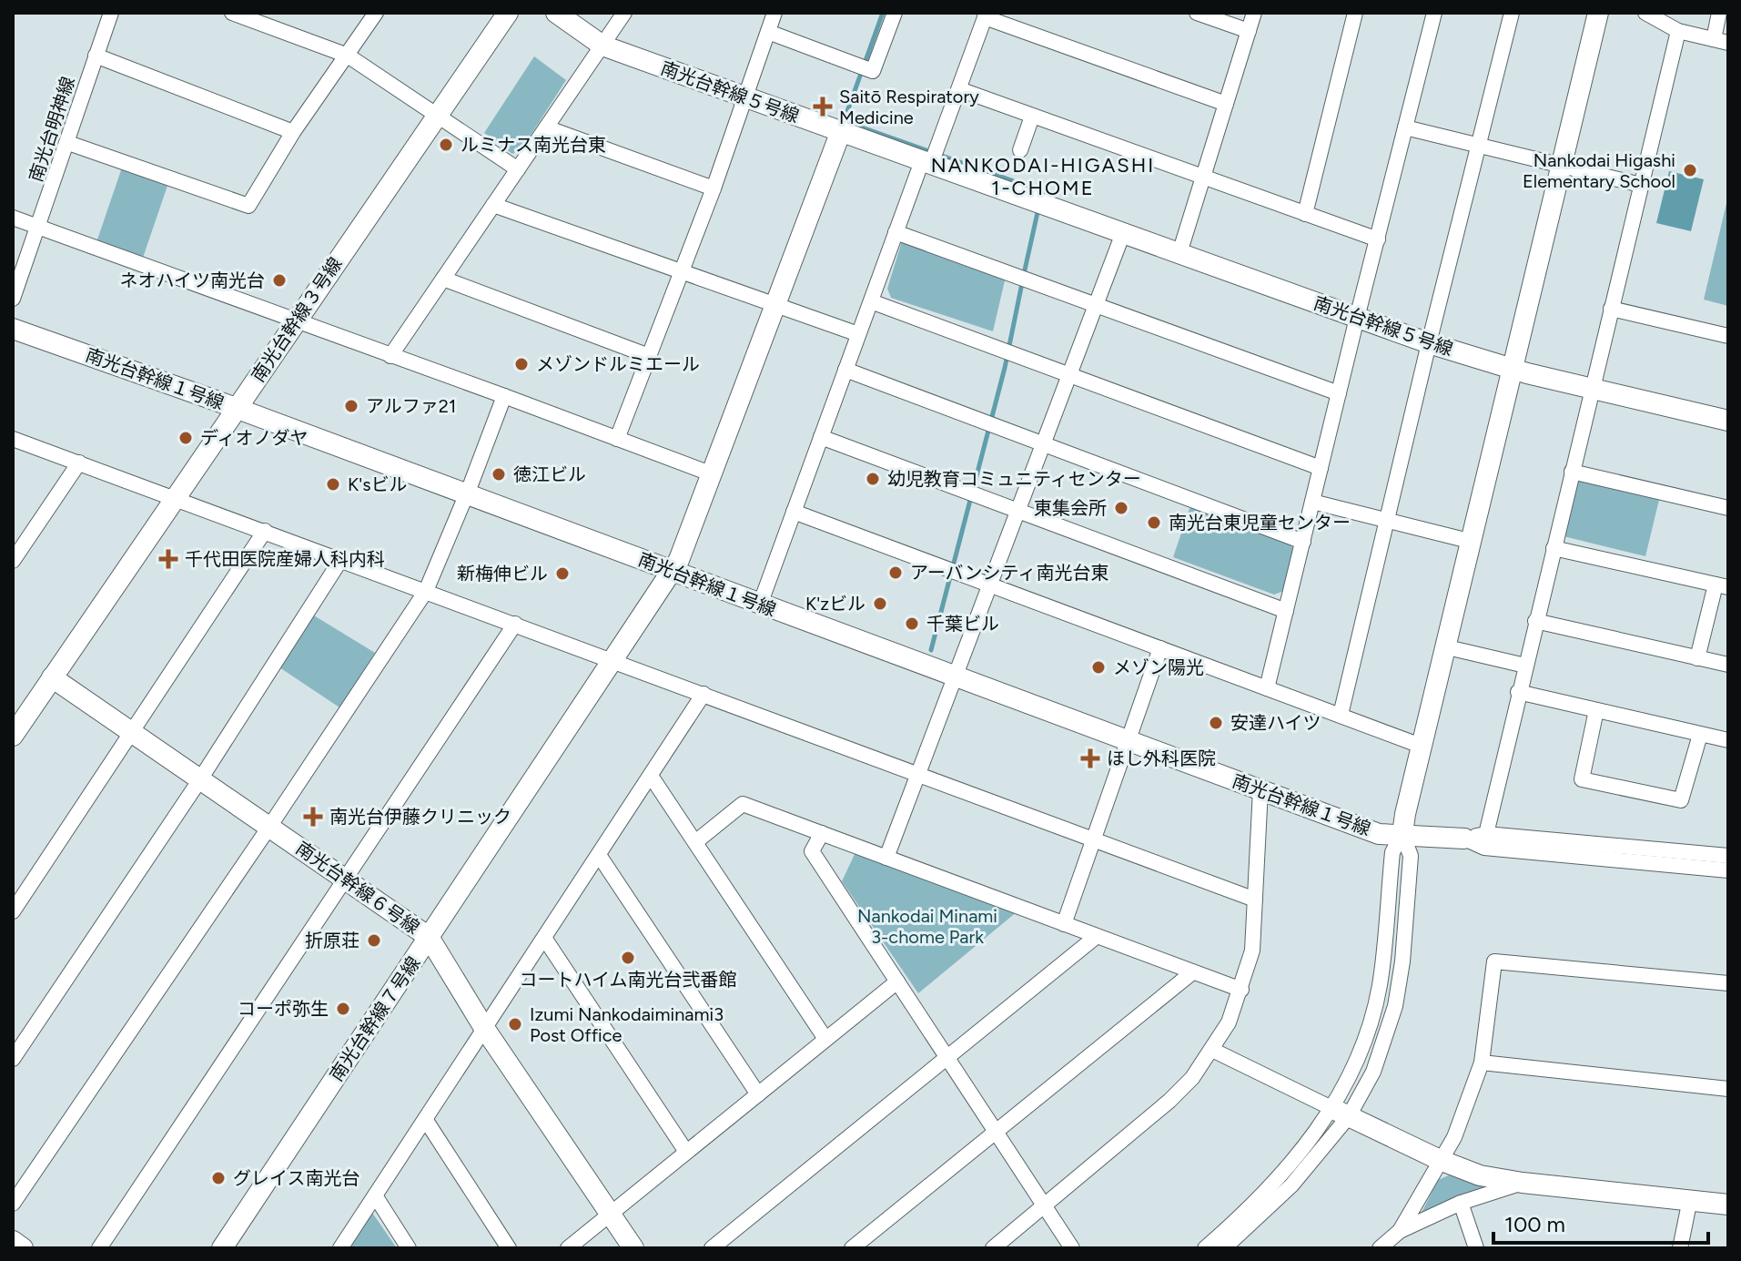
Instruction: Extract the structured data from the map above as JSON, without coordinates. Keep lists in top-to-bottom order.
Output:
{
  "streets": {
    "street": [
      "南光台幹線５号線",
      "南光台明神線",
      "南光台幹線３号線",
      "南光台幹線１号線",
      "南光台幹線６号線",
      "南光台幹線７号線"
    ]
  },
  "crossings": [
    ["南光台幹線５号線", "南光台幹線７号線"],
    ["南光台幹線３号線", "南光台幹線１号線"],
    ["南光台幹線３号線", "南光台幹線６号線"],
    ["南光台幹線１号線", "南光台幹線７号線"],
    ["南光台幹線６号線", "南光台幹線７号線"]
  ],
  "districts": ["NANKODAI-HIGASHI 1-CHOME"],
  "parks": ["Nankodai Minami 3-chome Park"],
  "places": {
    "health": [
      "Saitō Respiratory Medicine",
      "千代田医院産婦人科内科",
      "ほし外科医院",
      "南光台伊藤クリニック"
    ],
    "other": [
      "ルミナス南光台東",
      "Nankodai Higashi Elementary School",
      "ネオハイツ南光台",
      "メゾンドルミエール",
      "アルファ21",
      "ディオノダヤ",
      "徳江ビル",
      "幼児教育コミュニティセンター",
      "K'sビル",
      "東集会所",
      "南光台東児童センター",
      "アーバンシティ南光台東",
      "新梅伸ビル",
      "K'zビル",
      "千葉ビル",
      "メゾン陽光",
      "安達ハイツ",
      "折原荘",
      "コートハイム南光台弐番館",
      "コーポ弥生",
      "Izumi Nankodaiminami3 Post Office",
      "グレイス南光台"
    ]
  },
  "scale_bar": "100 m"
}
